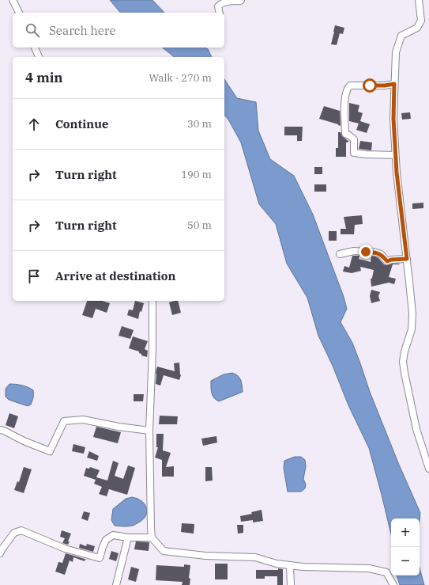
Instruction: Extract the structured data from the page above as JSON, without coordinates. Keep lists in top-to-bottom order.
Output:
{
  "page": {
    "search": "Search here",
    "heading": ["4 min", "Walk · 270 m"],
    "list": [
      ["Continue", "30 m"],
      ["Turn right", "190 m"],
      ["Turn right", "50 m"],
      "Arrive at destination"
    ],
    "map_buttons": ["+", "−"]
  }
}
